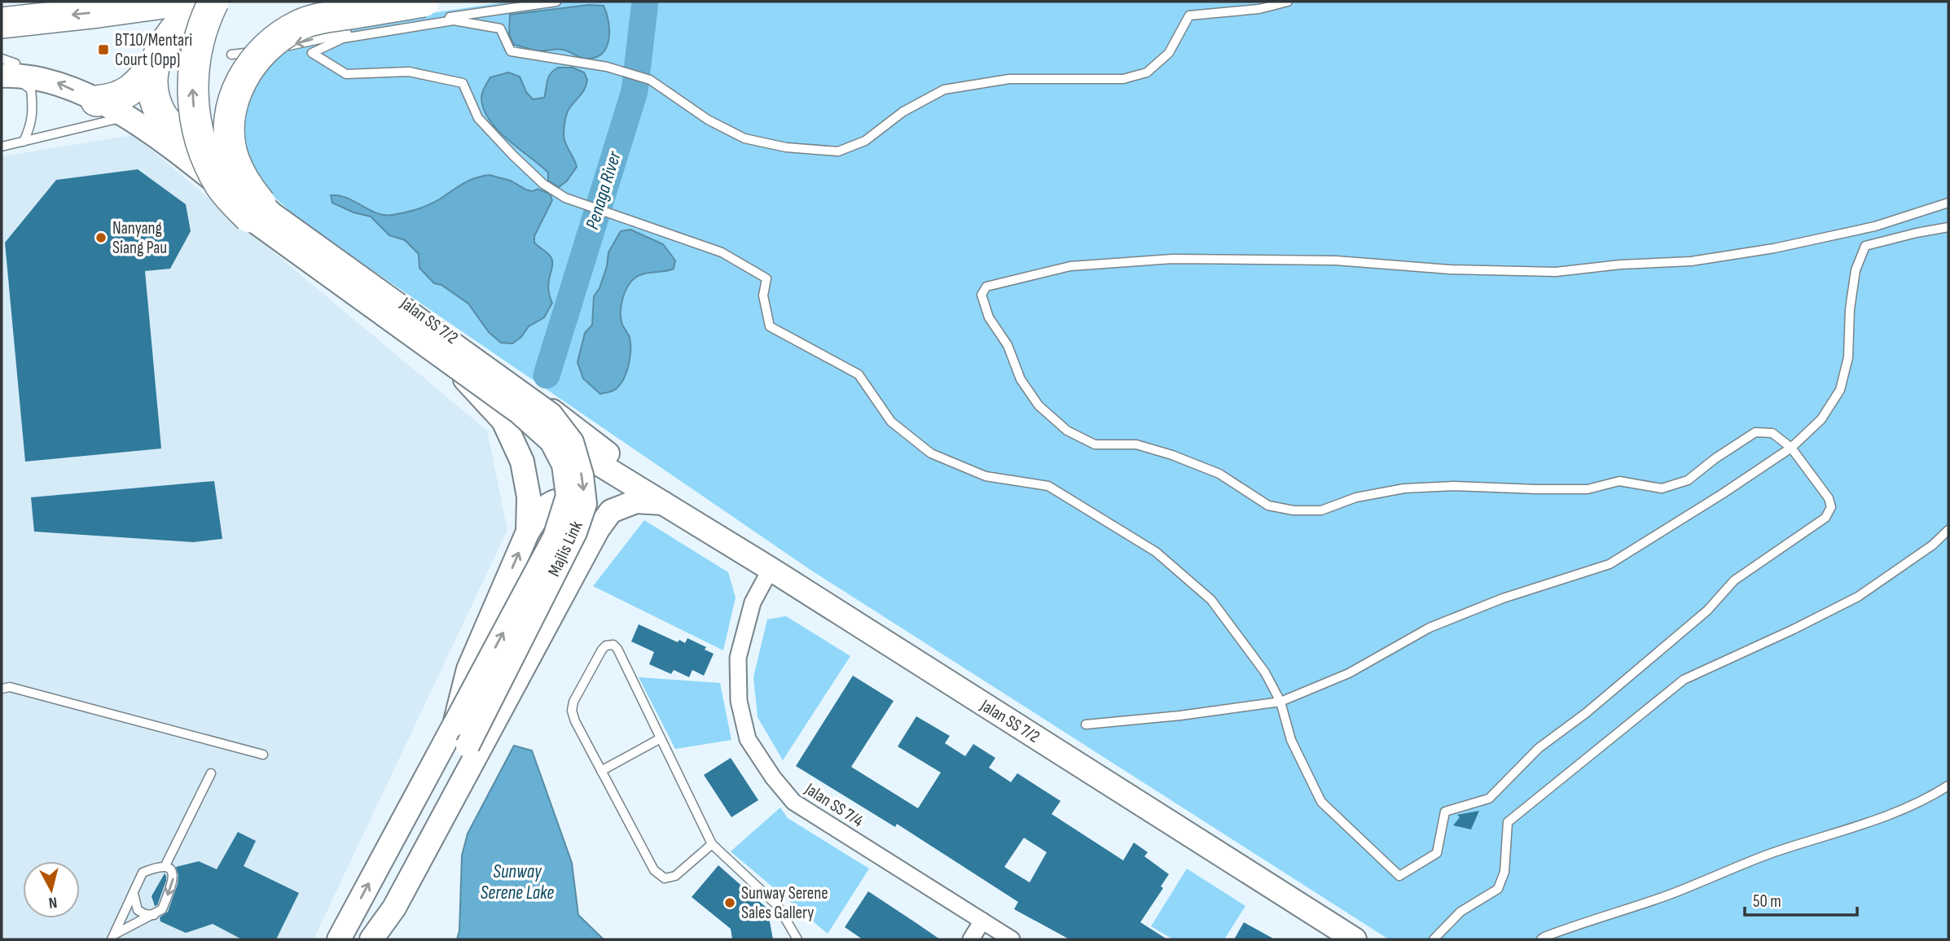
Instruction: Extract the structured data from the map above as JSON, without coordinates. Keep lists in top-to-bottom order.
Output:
{
  "streets": {
    "street": ["Jalan SS 7/2", "Majlis Link", "Jalan SS 7/4"]
  },
  "crossings": [
    ["Jalan SS 7/2", "Jalan SS 7/4"]
  ],
  "water": ["Penaga River", "Sunway Serene Lake"],
  "places": {
    "transit": ["BT10/Mentari Court (Opp)"],
    "other": ["Nanyang Siang Pau", "Sunway Serene Sales Gallery"]
  },
  "scale_bar": "50 m",
  "north": "bottom"
}
